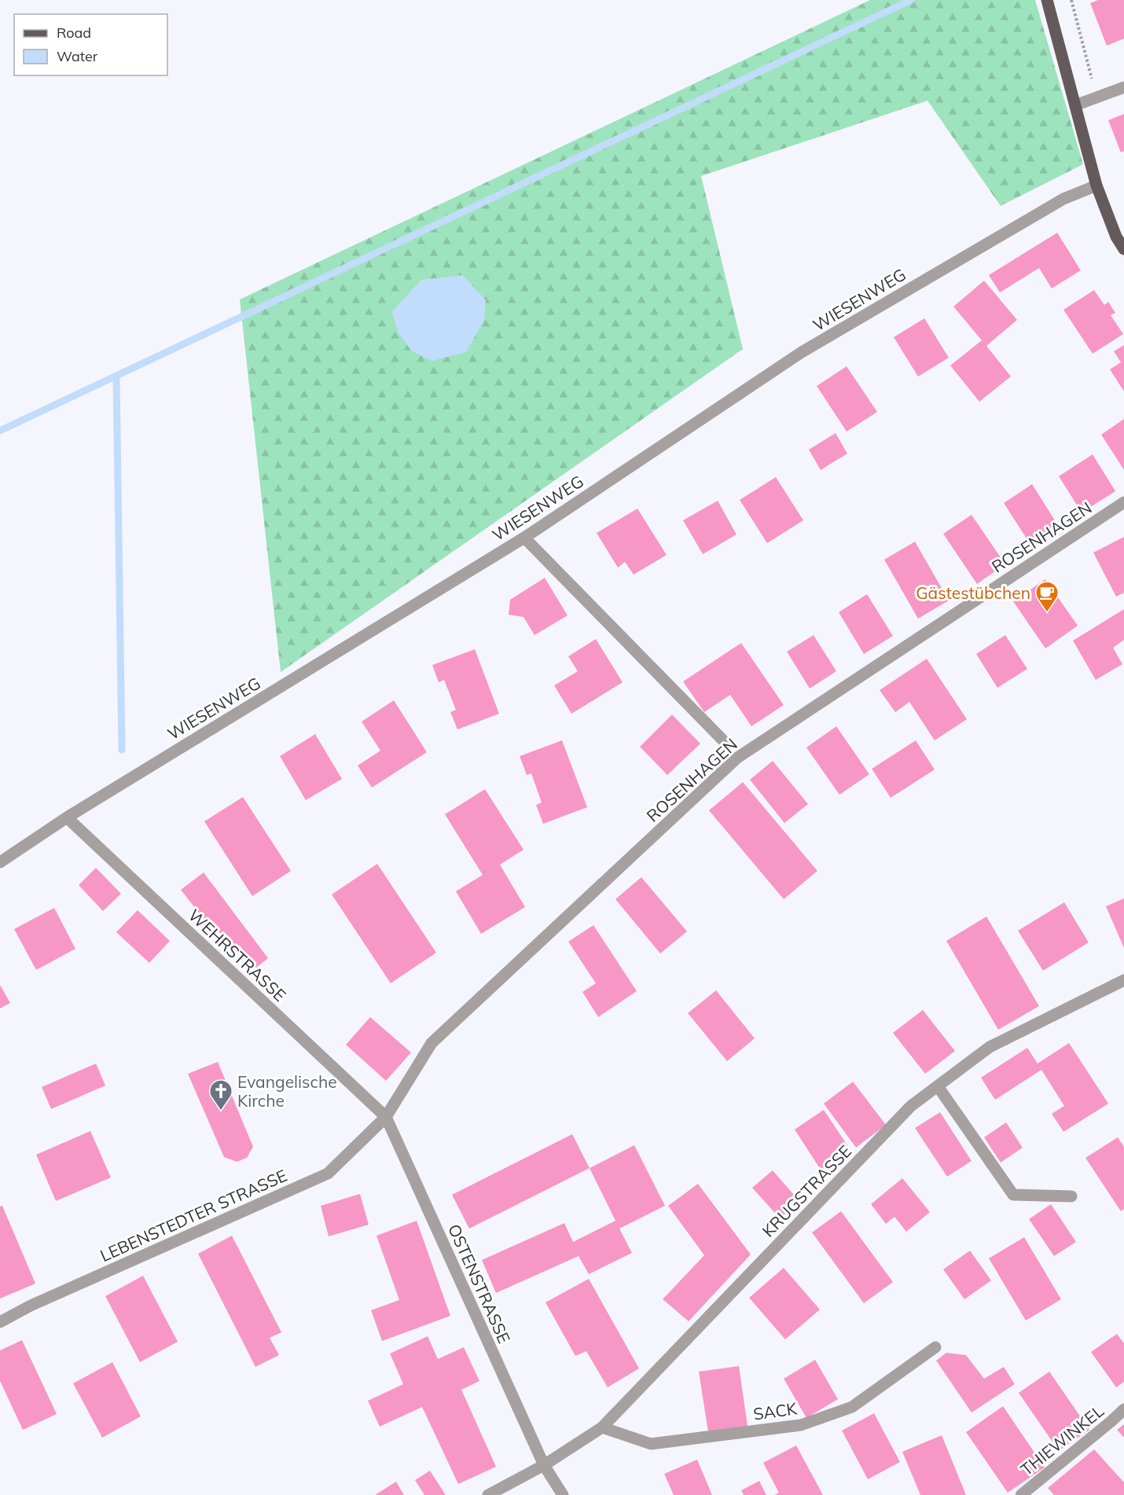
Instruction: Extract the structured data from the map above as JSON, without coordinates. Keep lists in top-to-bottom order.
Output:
{
  "streets": {
    "street": [
      "WIESENWEG",
      "ROSENHAGEN",
      "WEHRSTRASSE",
      "KRUGSTRASSE",
      "LEBENSTEDTER STRASSE",
      "OSTENSTRASSE",
      "SACK",
      "THIEWINKEL"
    ]
  },
  "crossings": [
    ["WIESENWEG", "WEHRSTRASSE"],
    ["ROSENHAGEN", "WEHRSTRASSE"],
    ["ROSENHAGEN", "LEBENSTEDTER STRASSE"],
    ["ROSENHAGEN", "OSTENSTRASSE"],
    ["WEHRSTRASSE", "LEBENSTEDTER STRASSE"],
    ["WEHRSTRASSE", "OSTENSTRASSE"],
    ["KRUGSTRASSE", "OSTENSTRASSE"],
    ["KRUGSTRASSE", "SACK"],
    ["LEBENSTEDTER STRASSE", "OSTENSTRASSE"]
  ],
  "places": {
    "cafe": ["Gästestübchen"],
    "church": ["Evangelische Kirche"]
  },
  "legend": ["Road", "Water"]
}
